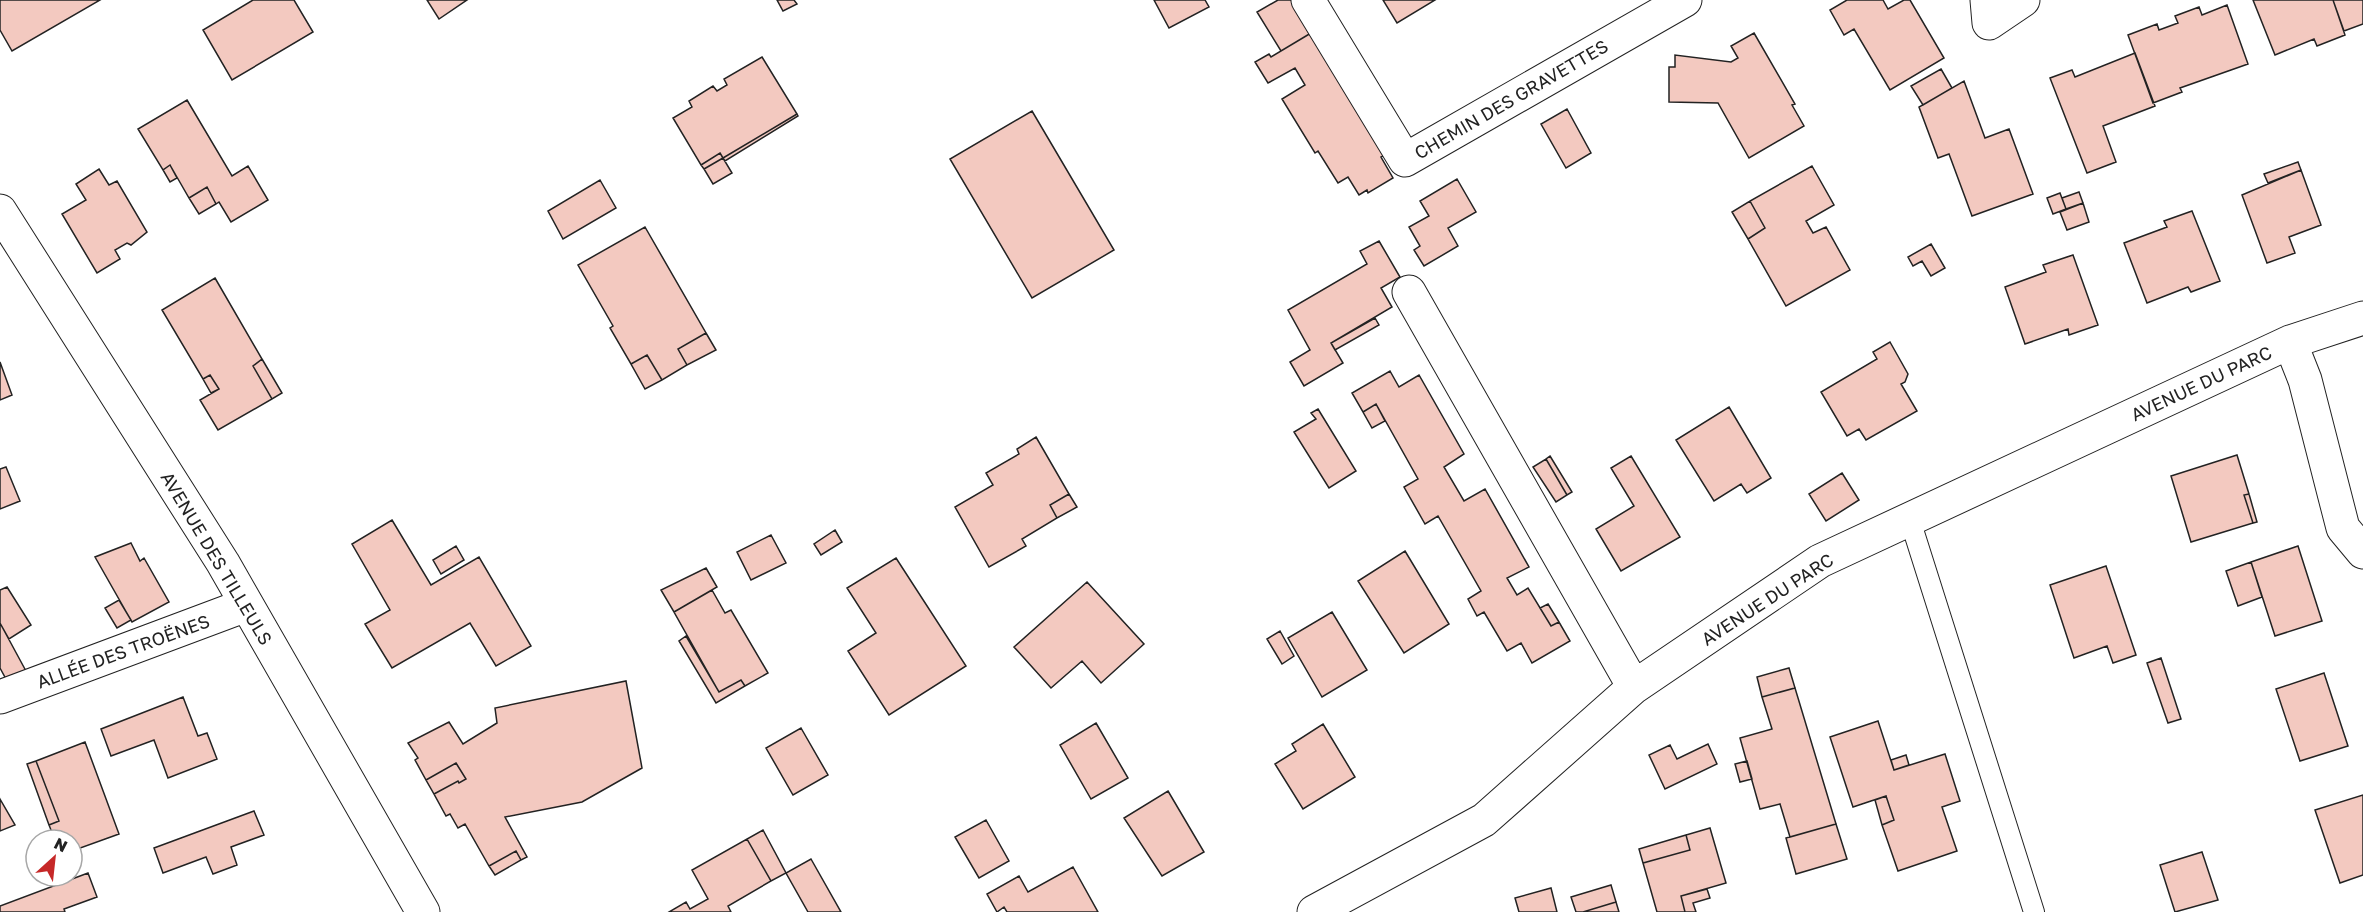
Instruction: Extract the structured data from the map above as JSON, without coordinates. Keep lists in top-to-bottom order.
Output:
{
  "streets": {
    "street": [
      "CHEMIN DES GRAVETTES",
      "AVENUE DU PARC",
      "AVENUE DES TILLEULS",
      "ALLÉE DES TROËNES"
    ]
  },
  "crossings": [
    ["AVENUE DES TILLEULS", "ALLÉE DES TROËNES"]
  ],
  "north": "top right"
}
